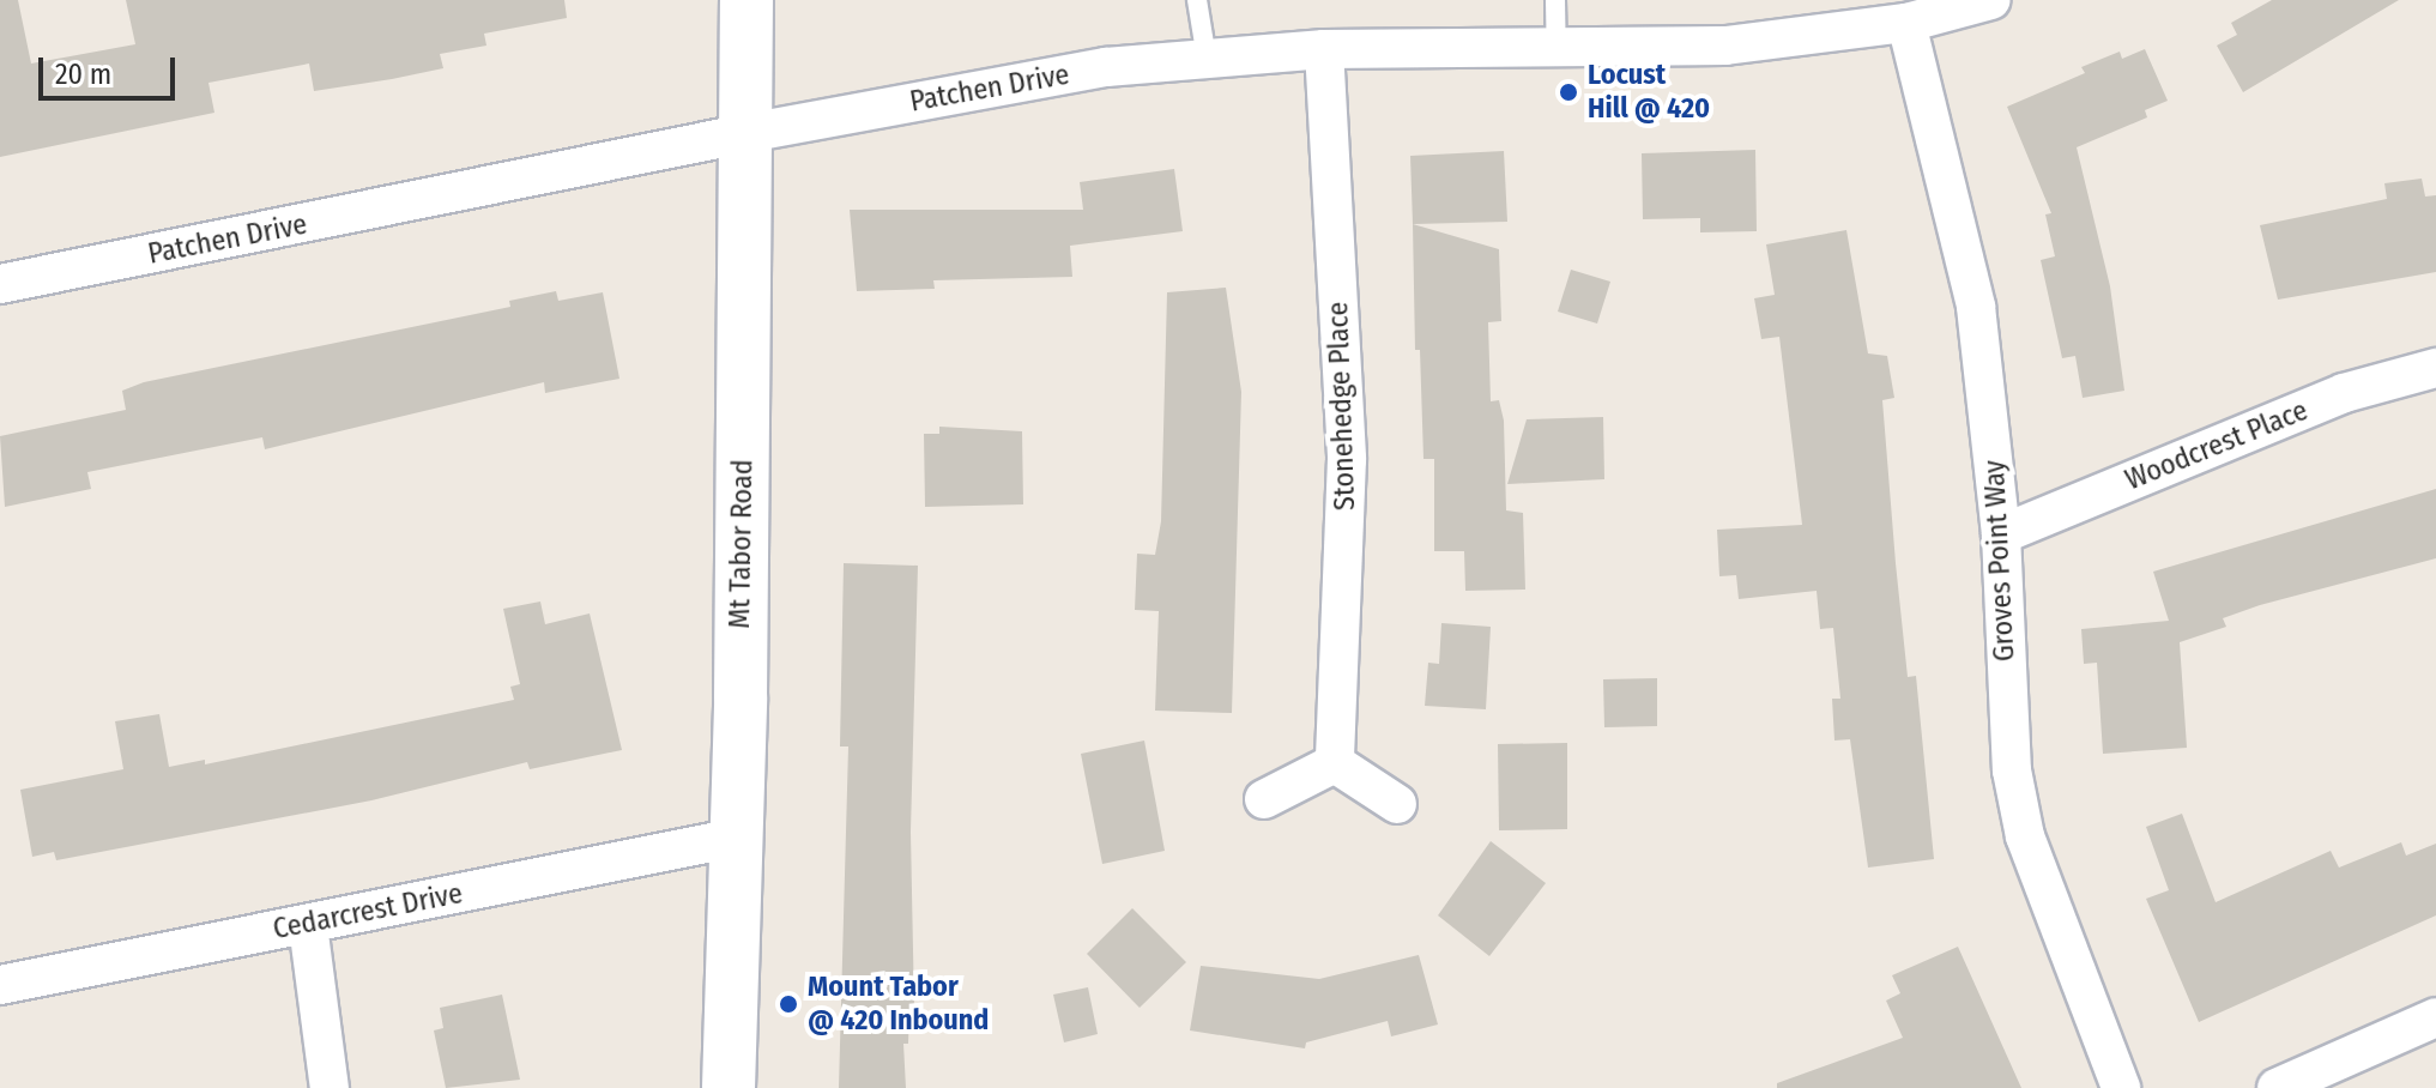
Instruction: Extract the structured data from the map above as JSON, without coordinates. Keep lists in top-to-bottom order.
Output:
{
  "streets": {
    "street": [
      "Patchen Drive",
      "Stonehedge Place",
      "Woodcrest Place",
      "Mt Tabor Road",
      "Groves Point Way",
      "Cedarcrest Drive"
    ]
  },
  "crossings": [
    ["Patchen Drive", "Stonehedge Place"],
    ["Patchen Drive", "Mt Tabor Road"],
    ["Patchen Drive", "Groves Point Way"],
    ["Woodcrest Place", "Groves Point Way"],
    ["Mt Tabor Road", "Cedarcrest Drive"]
  ],
  "places": ["Locust Hill @ 420", "Mount Tabor @ 420 Inbound"],
  "scale_bar": "20 m"
}
